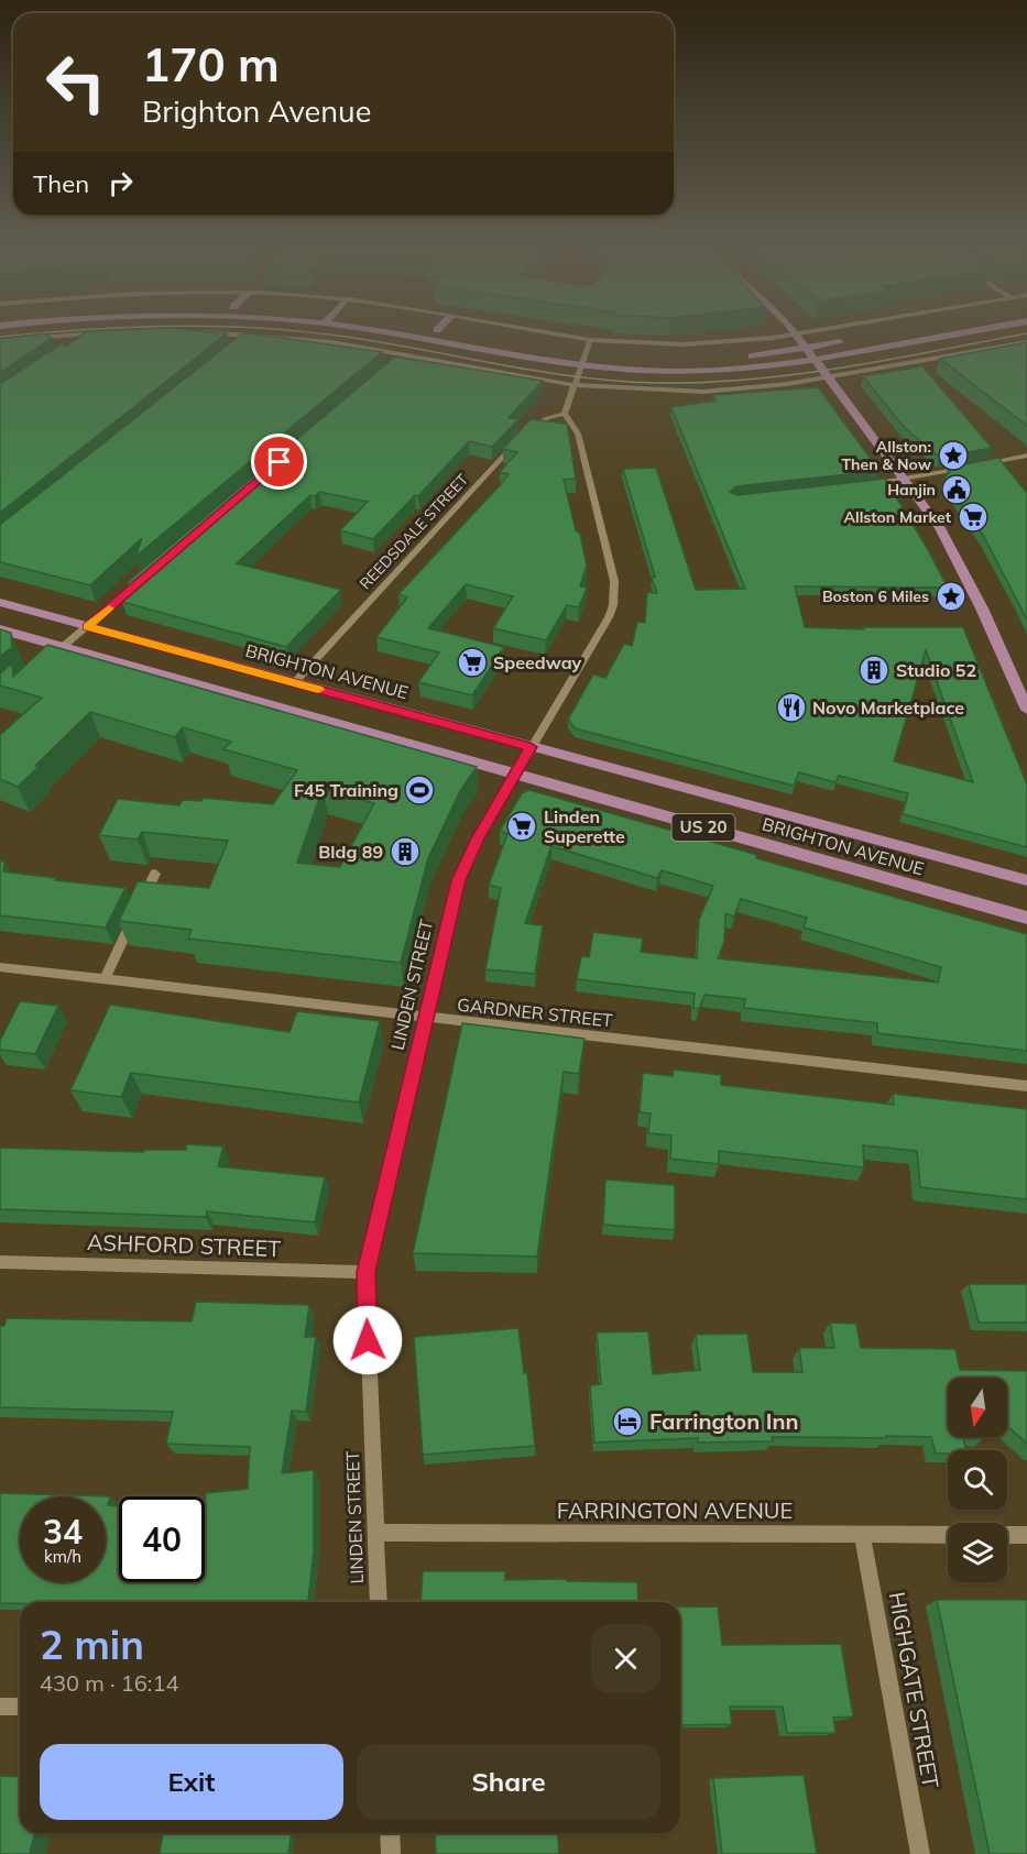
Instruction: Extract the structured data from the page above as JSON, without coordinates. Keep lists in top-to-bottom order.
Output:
{
  "streets": {
    "main road": ["BRIGHTON AVENUE", "US 20"],
    "street": [
      "REEDSDALE STREET",
      "LINDEN STREET",
      "GARDNER STREET",
      "ASHFORD STREET",
      "FARRINGTON AVENUE",
      "HIGHGATE STREET"
    ]
  },
  "crossings": [
    ["REEDSDALE STREET", "BRIGHTON AVENUE"],
    ["REEDSDALE STREET", "LINDEN STREET"],
    ["BRIGHTON AVENUE", "LINDEN STREET"],
    ["LINDEN STREET", "GARDNER STREET"],
    ["LINDEN STREET", "ASHFORD STREET"],
    ["LINDEN STREET", "FARRINGTON AVENUE"],
    ["FARRINGTON AVENUE", "HIGHGATE STREET"]
  ],
  "places": {
    "place": ["Allston: Then & Now", "Boston 6 Miles"],
    "public building": ["Hanjin"],
    "supermarket": ["Allston Market", "Speedway", "Linden Superette"],
    "building": ["Studio 52", "Bldg 89"],
    "restaurant": ["Novo Marketplace"],
    "sports": ["F45 Training"],
    "hotel": ["Farrington Inn"]
  },
  "north": "bottom",
  "page": {
    "turn": ["170 m", "Brighton Avenue"],
    "then": "Then",
    "speed": "34 km/h",
    "limit": "40",
    "heading": ["2 min", "430 m · 16:14"],
    "buttons": ["Exit", "Share"]
  }
}
